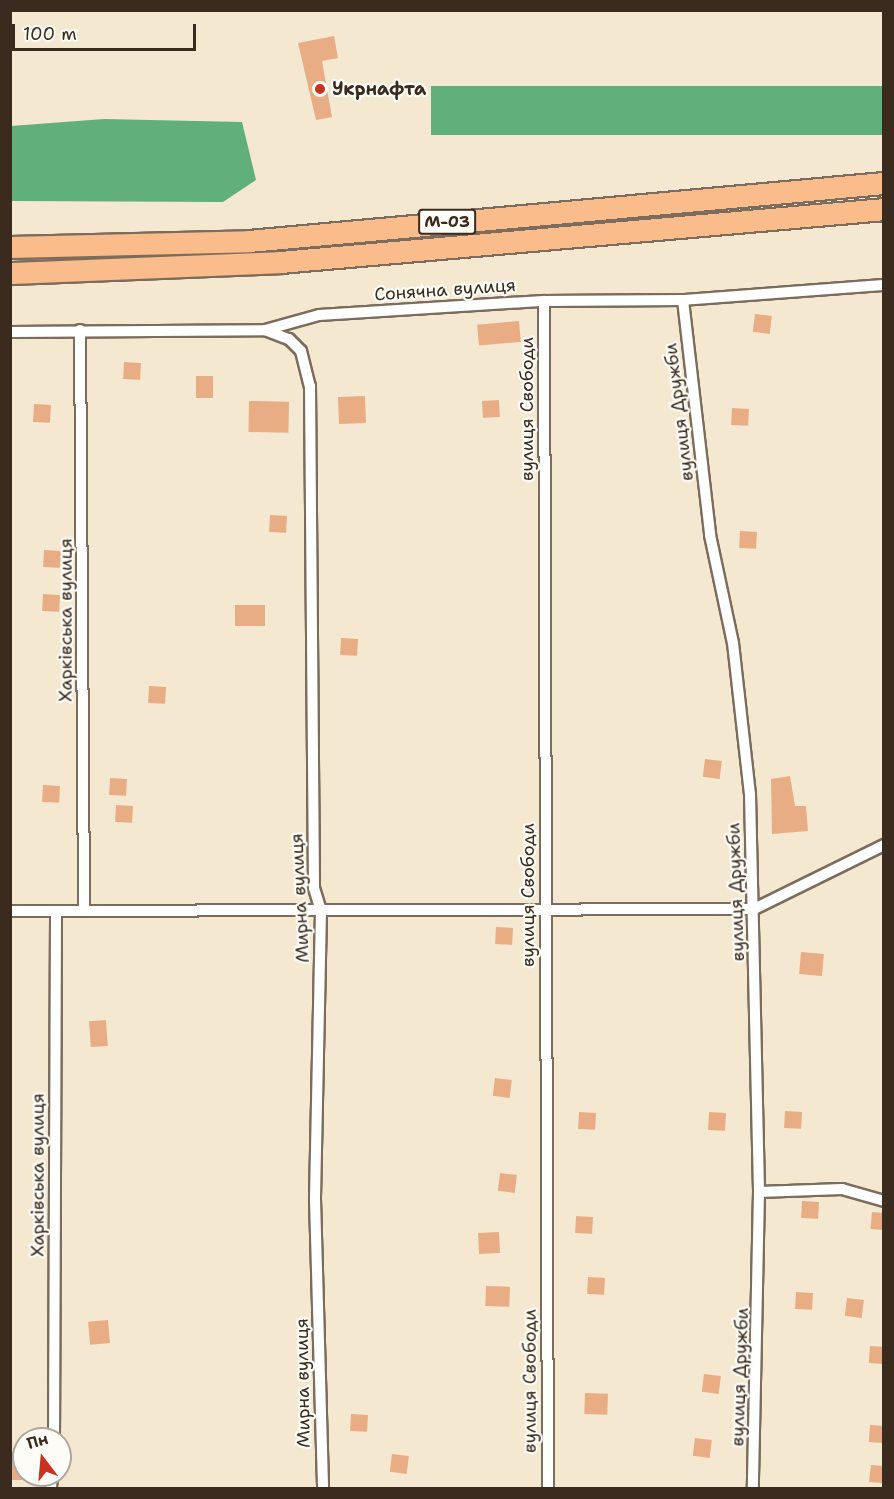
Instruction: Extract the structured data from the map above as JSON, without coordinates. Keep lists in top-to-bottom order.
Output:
{
  "streets": {
    "highway": ["М-03"],
    "street": [
      "Сонячна вулиця",
      "вулиця Свободи",
      "вулиця Дружби",
      "Харківська вулиця",
      "Мирна вулиця"
    ]
  },
  "crossings": [
    ["Сонячна вулиця", "вулиця Свободи"],
    ["Сонячна вулиця", "вулиця Дружби"],
    ["Сонячна вулиця", "Харківська вулиця"],
    ["Сонячна вулиця", "Мирна вулиця"]
  ],
  "places": ["Укрнафта"],
  "scale_bar": "100 m",
  "north": "top"
}
